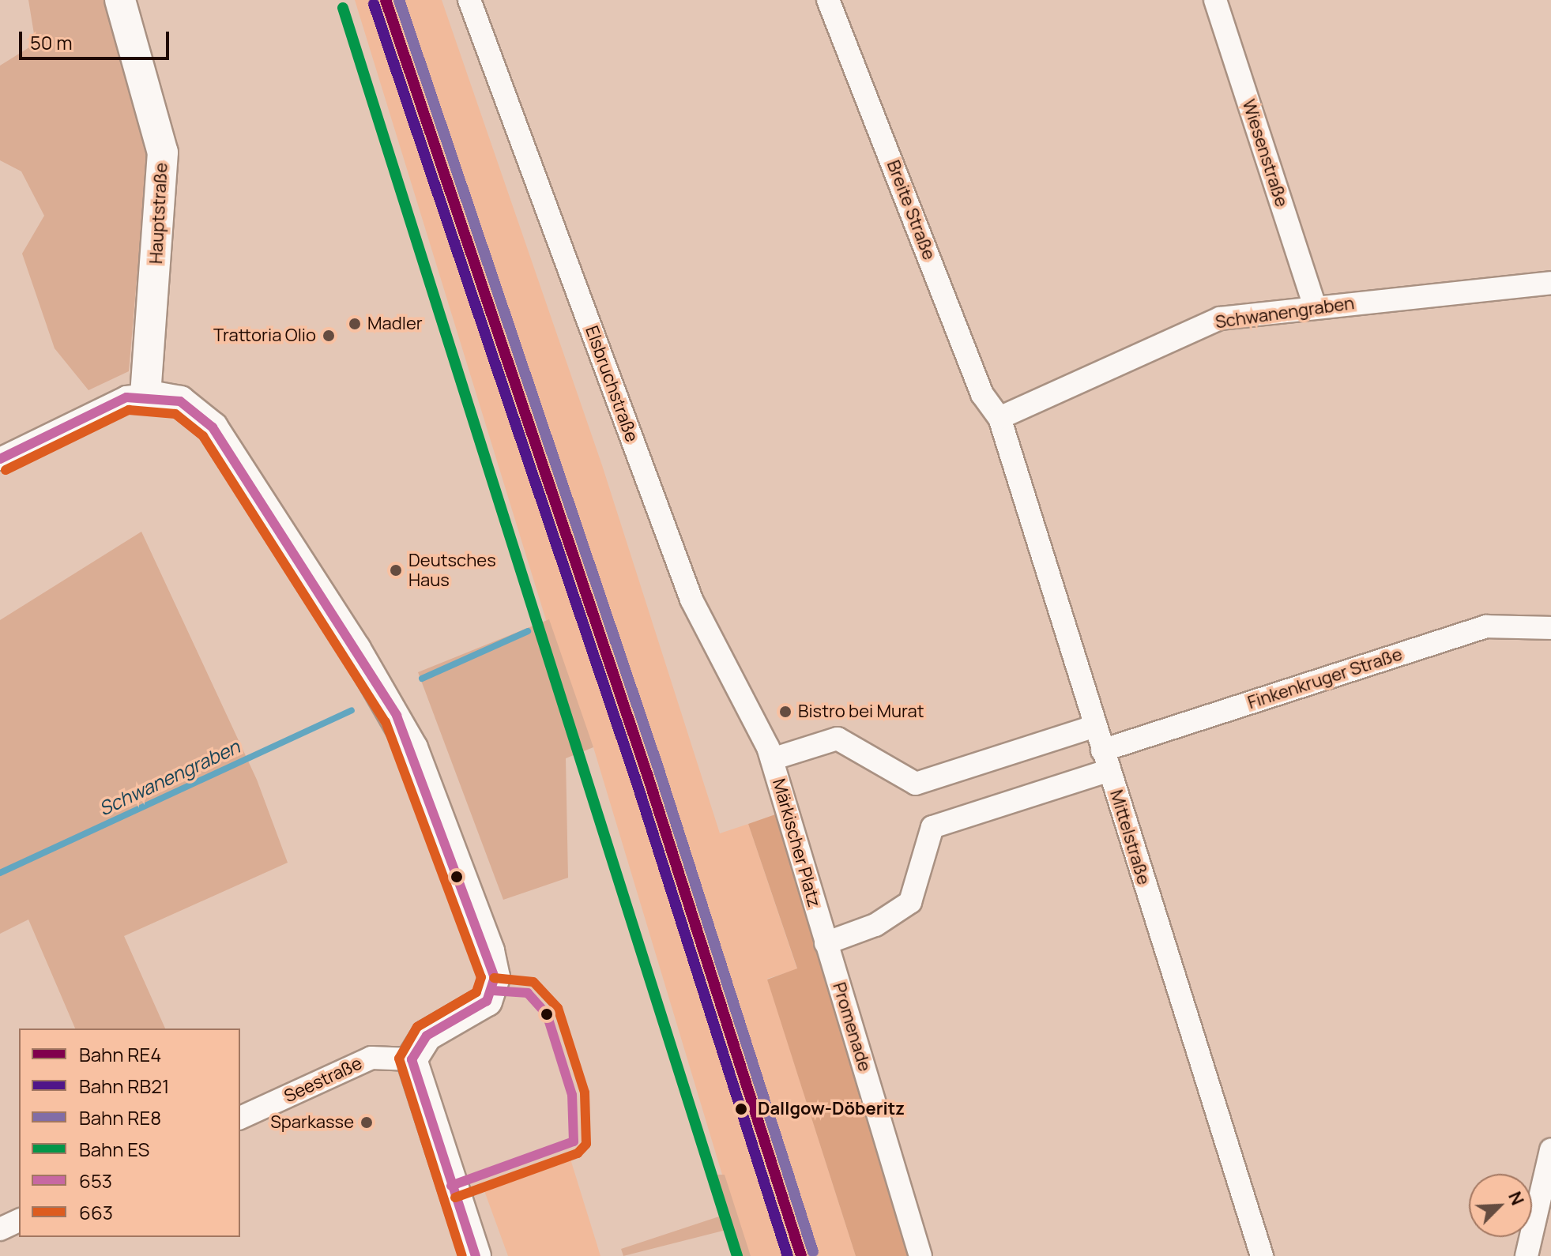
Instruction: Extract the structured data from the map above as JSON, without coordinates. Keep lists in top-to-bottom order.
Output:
{
  "streets": {
    "street": [
      "Wiesenstraße",
      "Breite Straße",
      "Hauptstraße",
      "Schwanengraben",
      "Elsbruchstraße",
      "Finkenkruger Straße",
      "Mittelstraße",
      "Märkischer Platz",
      "Promenade",
      "Seestraße"
    ]
  },
  "crossings": [
    ["Wiesenstraße", "Schwanengraben"],
    ["Breite Straße", "Schwanengraben"],
    ["Breite Straße", "Mittelstraße"],
    ["Schwanengraben", "Mittelstraße"],
    ["Elsbruchstraße", "Märkischer Platz"],
    ["Finkenkruger Straße", "Mittelstraße"],
    ["Finkenkruger Straße", "Märkischer Platz"],
    ["Finkenkruger Straße", "Promenade"],
    ["Mittelstraße", "Märkischer Platz"],
    ["Märkischer Platz", "Promenade"]
  ],
  "water": ["Schwanengraben"],
  "places": [
    "Madler",
    "Trattoria Olio",
    "Deutsches Haus",
    "Bistro bei Murat",
    "Dallgow-Döberitz",
    "Sparkasse"
  ],
  "lines": [
    "rail line RE4",
    "rail line RE8",
    "rail line RB21",
    "rail line ES",
    "transit line 653",
    "transit line 663"
  ],
  "legend": [
    "Bahn RE4",
    "Bahn RB21",
    "Bahn RE8",
    "Bahn ES",
    "653",
    "663"
  ],
  "scale_bar": "50 m",
  "north": "top right"
}
